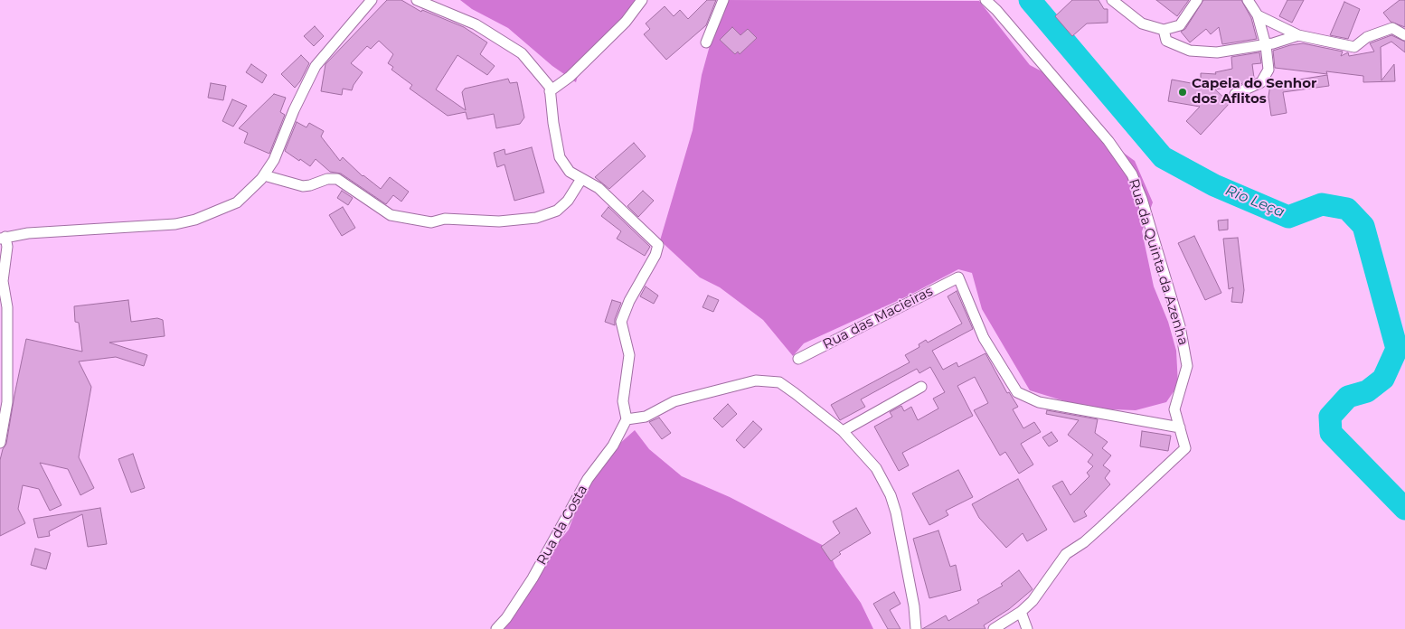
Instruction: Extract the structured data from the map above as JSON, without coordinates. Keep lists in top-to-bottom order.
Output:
{
  "streets": {
    "street": ["Rua da Quinta da Azenha", "Rua das Macieiras", "Rua da Costa"]
  },
  "crossings": [
    ["Rua da Quinta da Azenha", "Rua das Macieiras"]
  ],
  "water": ["Rio Leça"],
  "places": ["Capela do Senhor dos Aflitos"]
}
